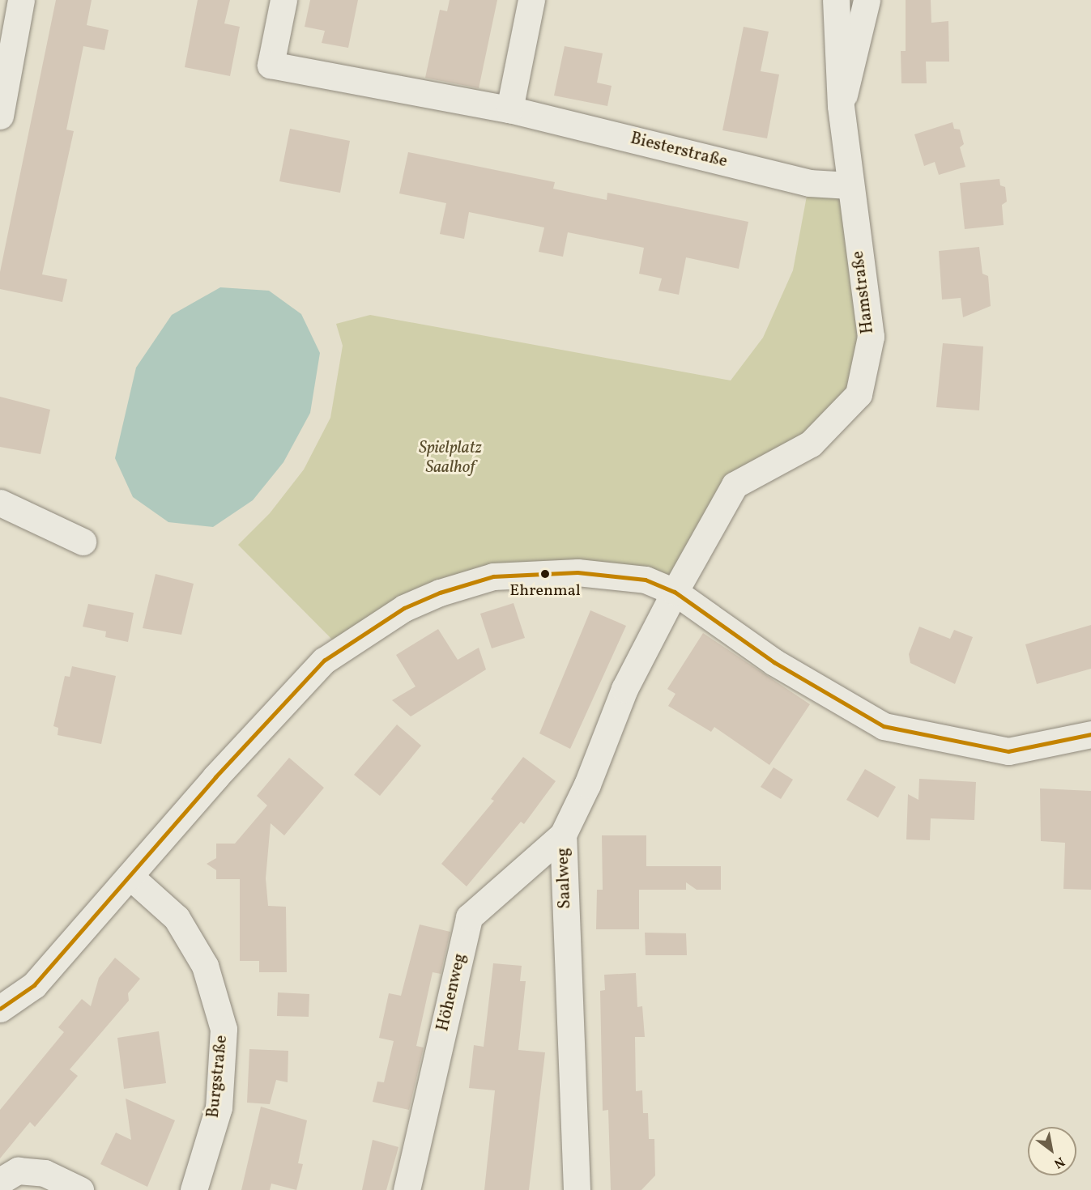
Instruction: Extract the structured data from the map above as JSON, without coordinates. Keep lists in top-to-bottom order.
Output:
{
  "streets": {
    "street": [
      "Biesterstraße",
      "Hamstraße",
      "Saalweg",
      "Höhenweg",
      "Burgstraße"
    ]
  },
  "crossings": [
    ["Biesterstraße", "Hamstraße"],
    ["Hamstraße", "Saalweg"],
    ["Saalweg", "Höhenweg"]
  ],
  "parks": ["Spielplatz Saalhof"],
  "places": ["Ehrenmal"],
  "north": "bottom right"
}
